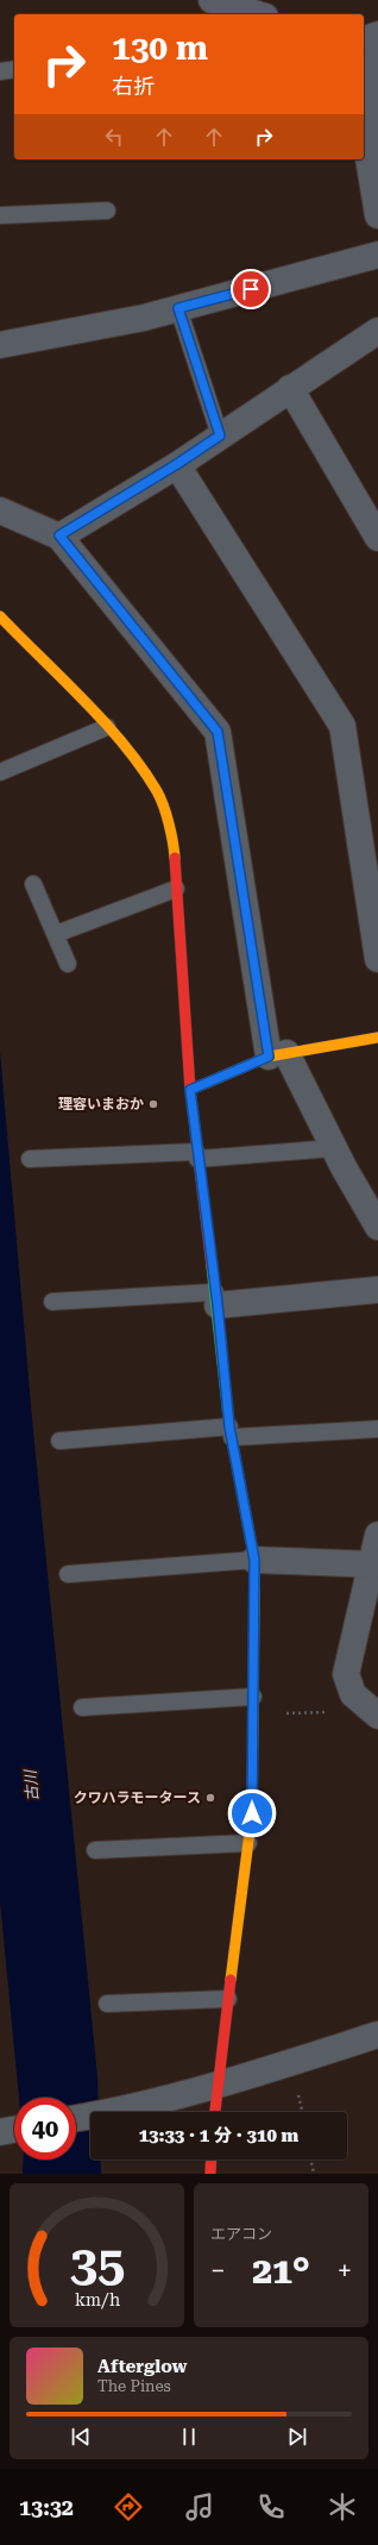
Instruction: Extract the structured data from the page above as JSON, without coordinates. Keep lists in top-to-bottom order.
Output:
{
  "water": ["古川"],
  "places": ["理容いまおか", "クワハラモータース"],
  "page": {
    "turn": ["130 m", "右折"],
    "limit": "40",
    "trip": "13:33 · 1 分 · 310 m",
    "tile": "エアコン",
    "heat": ["−", "21°", "+"],
    "song": ["Afterglow", "The Pines"],
    "tabs": "13:32",
    "gauge": ["35", "km/h"]
  }
}
